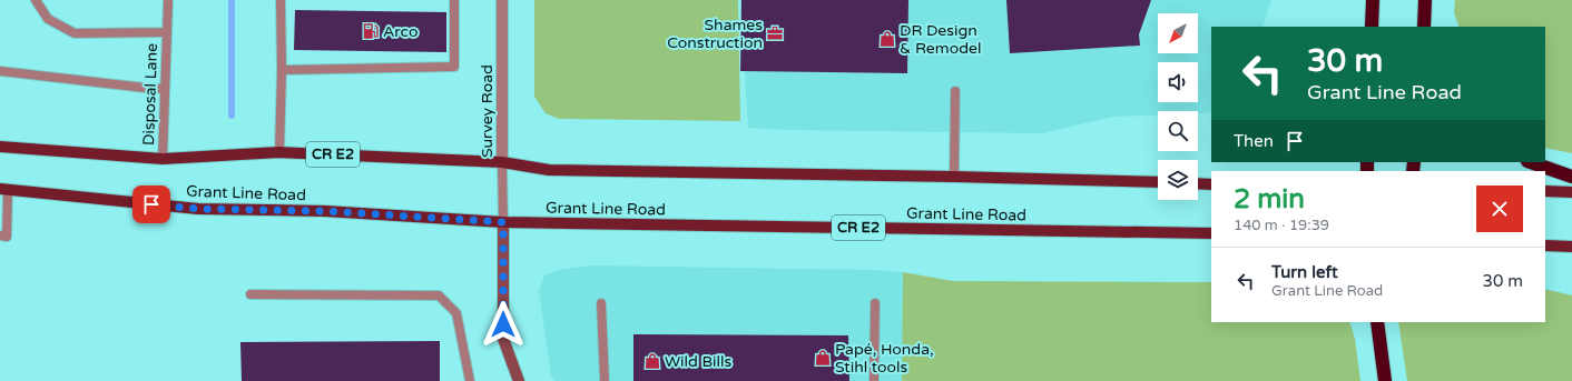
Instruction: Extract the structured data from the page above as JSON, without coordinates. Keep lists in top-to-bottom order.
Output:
{
  "streets": {
    "main road": ["CR E2", "Grant Line Road"],
    "street": ["Survey Road"],
    "lane": ["Disposal Lane"]
  },
  "crossings": [
    ["Disposal Lane", "CR E2"],
    ["Survey Road", "CR E2"],
    ["Survey Road", "Grant Line Road"]
  ],
  "places": {
    "fuel station": ["Arco"],
    "office": ["Shames Construction"],
    "shop": ["DR Design & Remodel", "Papé, Honda, Stihl tools", "Wild Bills"]
  },
  "north": "bottom left",
  "page": {
    "turn": ["30 m", "Grant Line Road"],
    "then": "Then",
    "heading": ["2 min", "140 m · 19:39"],
    "list": [
      {
        "name": "Turn left",
        "note": "Grant Line Road",
        "value": "30 m"
      }
    ]
  }
}
